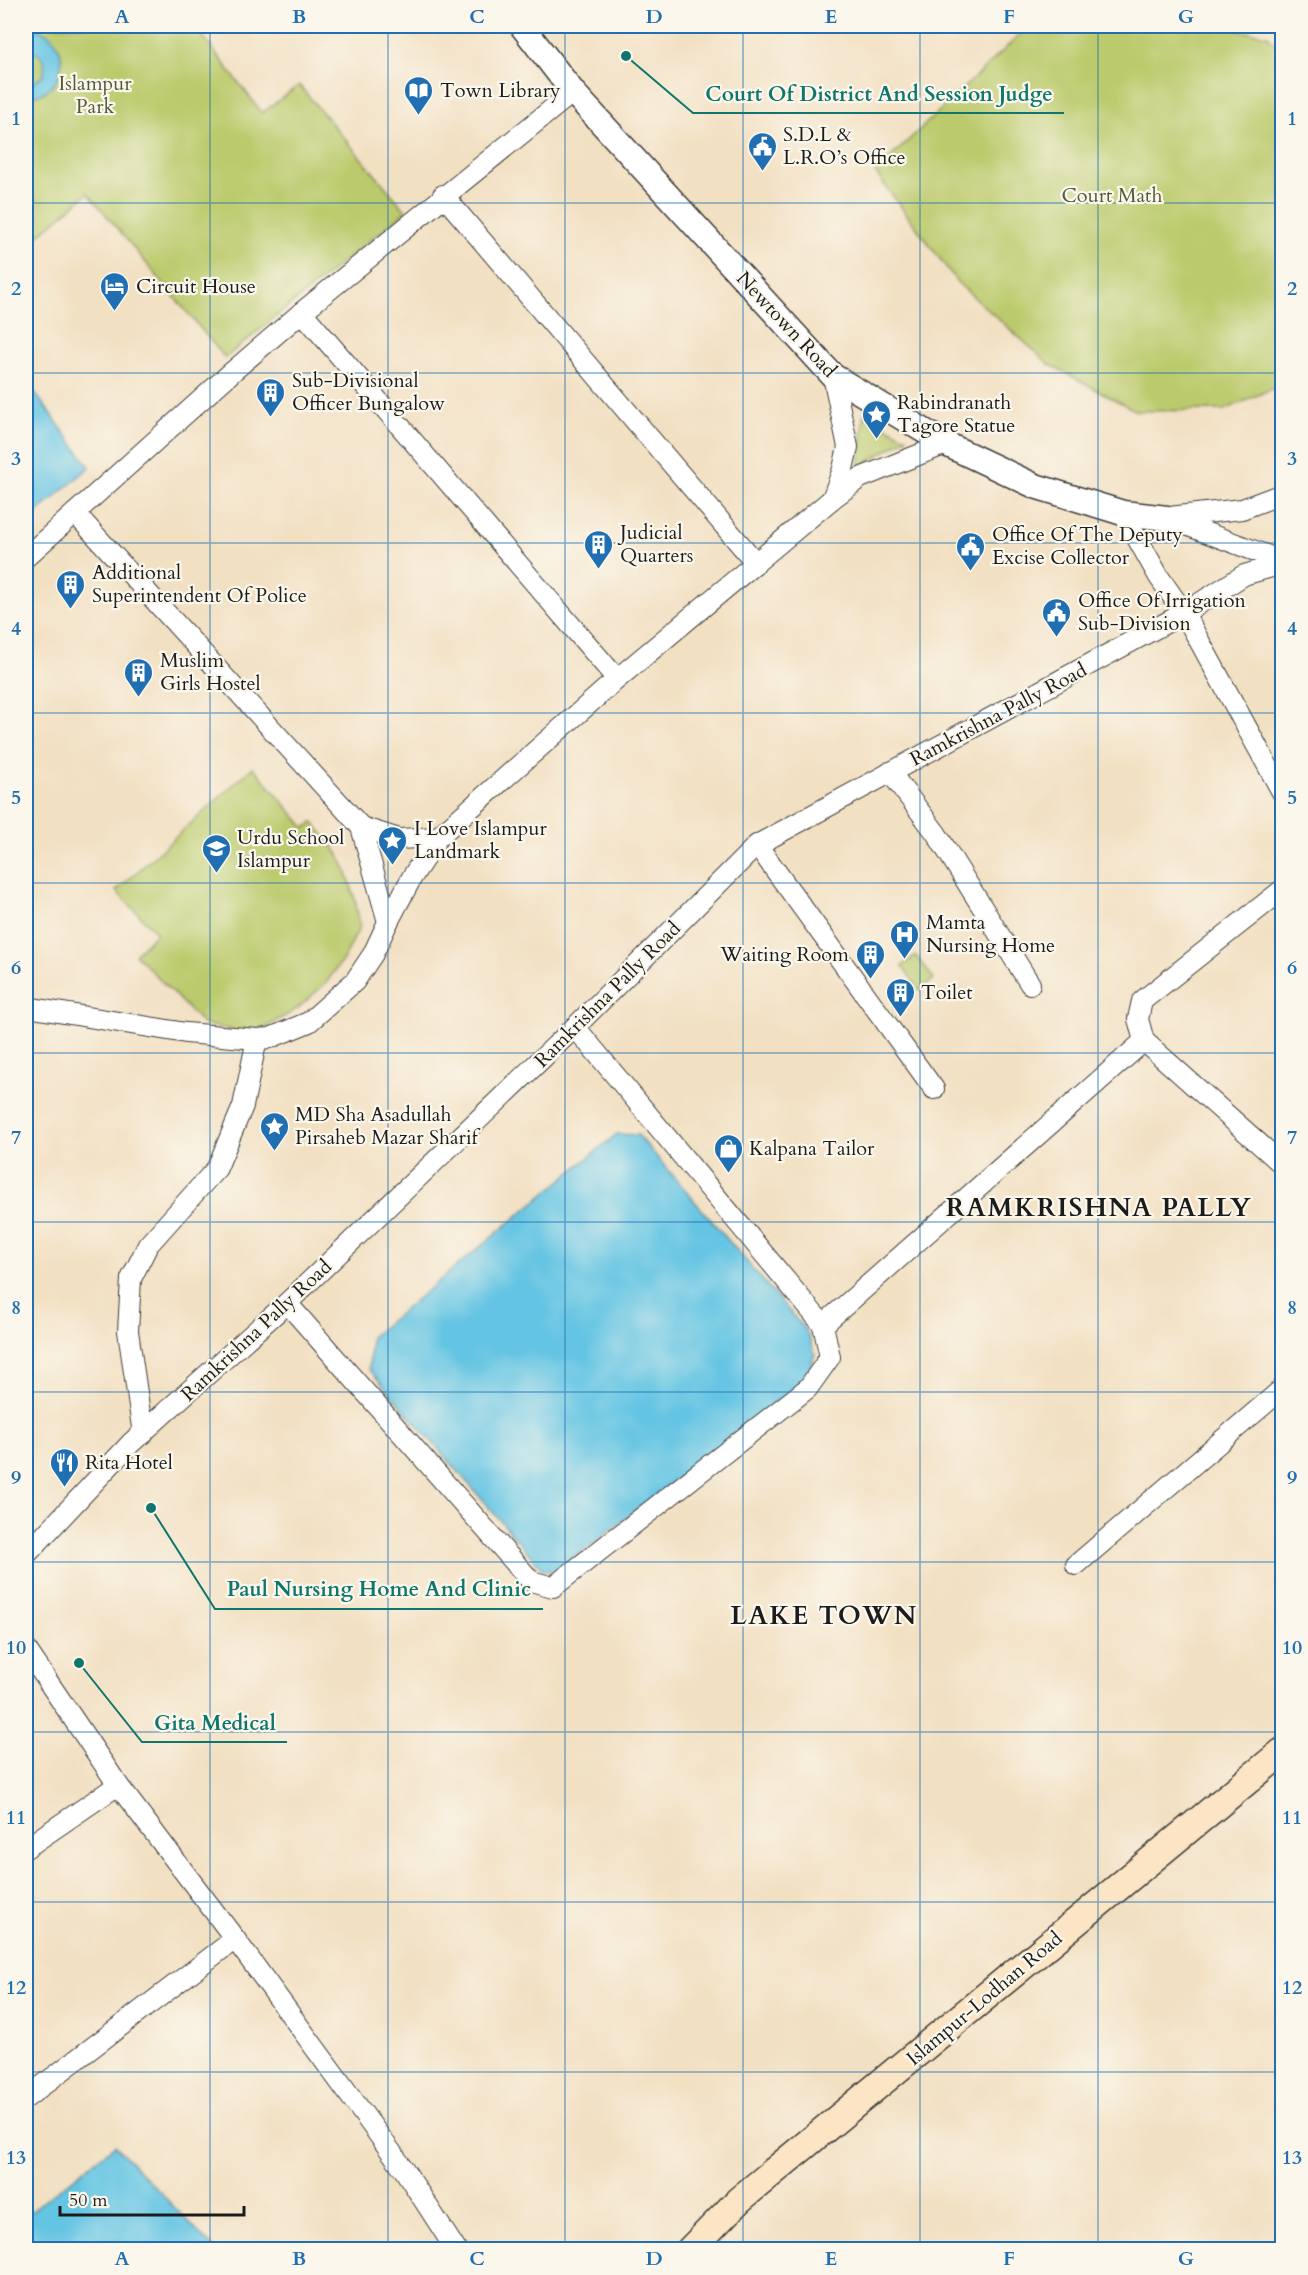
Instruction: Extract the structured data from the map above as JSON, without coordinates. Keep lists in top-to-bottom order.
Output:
{
  "streets": {
    "main road": ["Islampur-Lodhan Road"],
    "street": ["Newtown Road", "Ramkrishna Pally Road"]
  },
  "districts": ["RAMKRISHNA PALLY", "LAKE TOWN"],
  "parks": ["Islampur Park", "Court Math"],
  "places": {
    "other": ["Court Of District And Session Judge", "Paul Nursing Home And Clinic", "Gita Medical"],
    "library": ["Town Library"],
    "public building": ["S.D.L & L.R.O’s Office", "Office Of The Deputy Excise Collector", "Office Of Irrigation Sub-Division"],
    "hotel": ["Circuit House"],
    "building": [
      "Sub-Divisional Officer Bungalow",
      "Judicial Quarters",
      "Additional Superintendent Of Police",
      "Muslim Girls Hostel",
      "Waiting Room",
      "Toilet"
    ],
    "place": ["Rabindranath Tagore Statue", "I Love Islampur Landmark", "MD Sha Asadullah Pirsaheb Mazar Sharif"],
    "school or university": ["Urdu School Islampur"],
    "hospital": ["Mamta Nursing Home"],
    "shop": ["Kalpana Tailor"],
    "restaurant": ["Rita Hotel"]
  },
  "scale_bar": "50 m",
  "grid": {
    "columns": [
      "A",
      "B",
      "C",
      "D",
      "E",
      "F",
      "G"
    ],
    "rows": [
      "1",
      "2",
      "3",
      "4",
      "5",
      "6",
      "7",
      "8",
      "9",
      "10",
      "11",
      "12",
      "13"
    ]
  }
}
